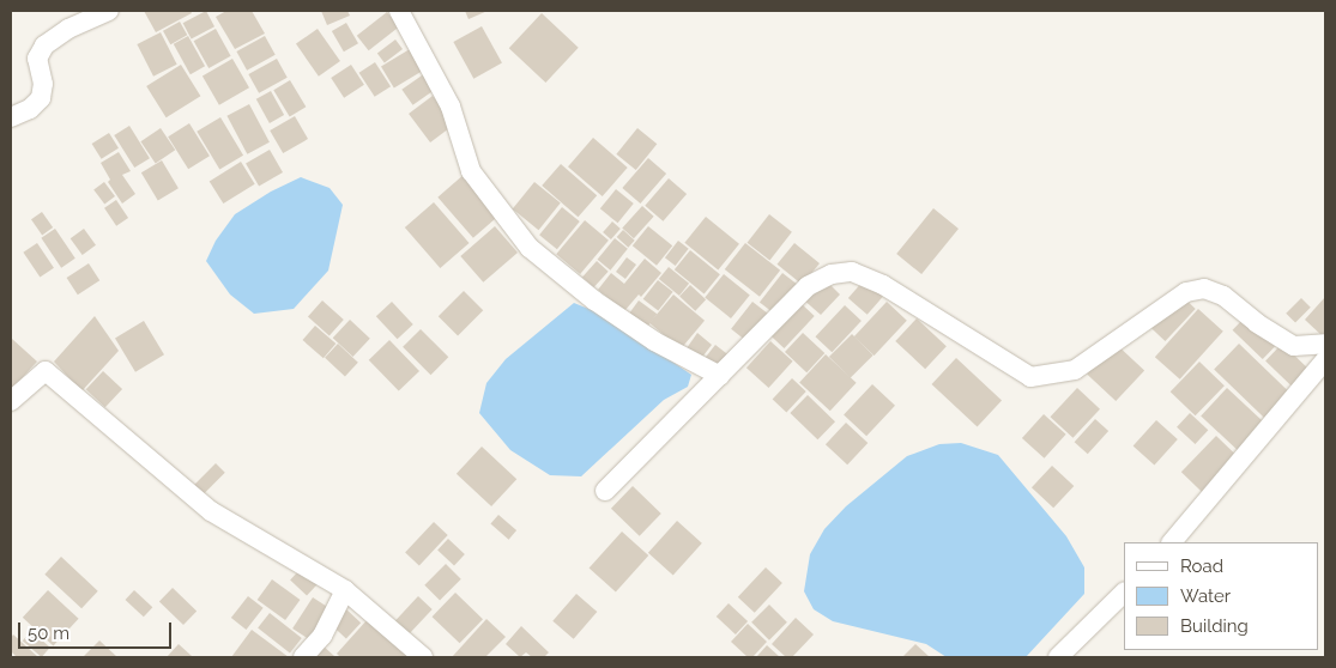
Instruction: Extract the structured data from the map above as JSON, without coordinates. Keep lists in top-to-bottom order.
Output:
{
  "legend": ["Road", "Water", "Building"],
  "scale_bar": "50 m"
}
